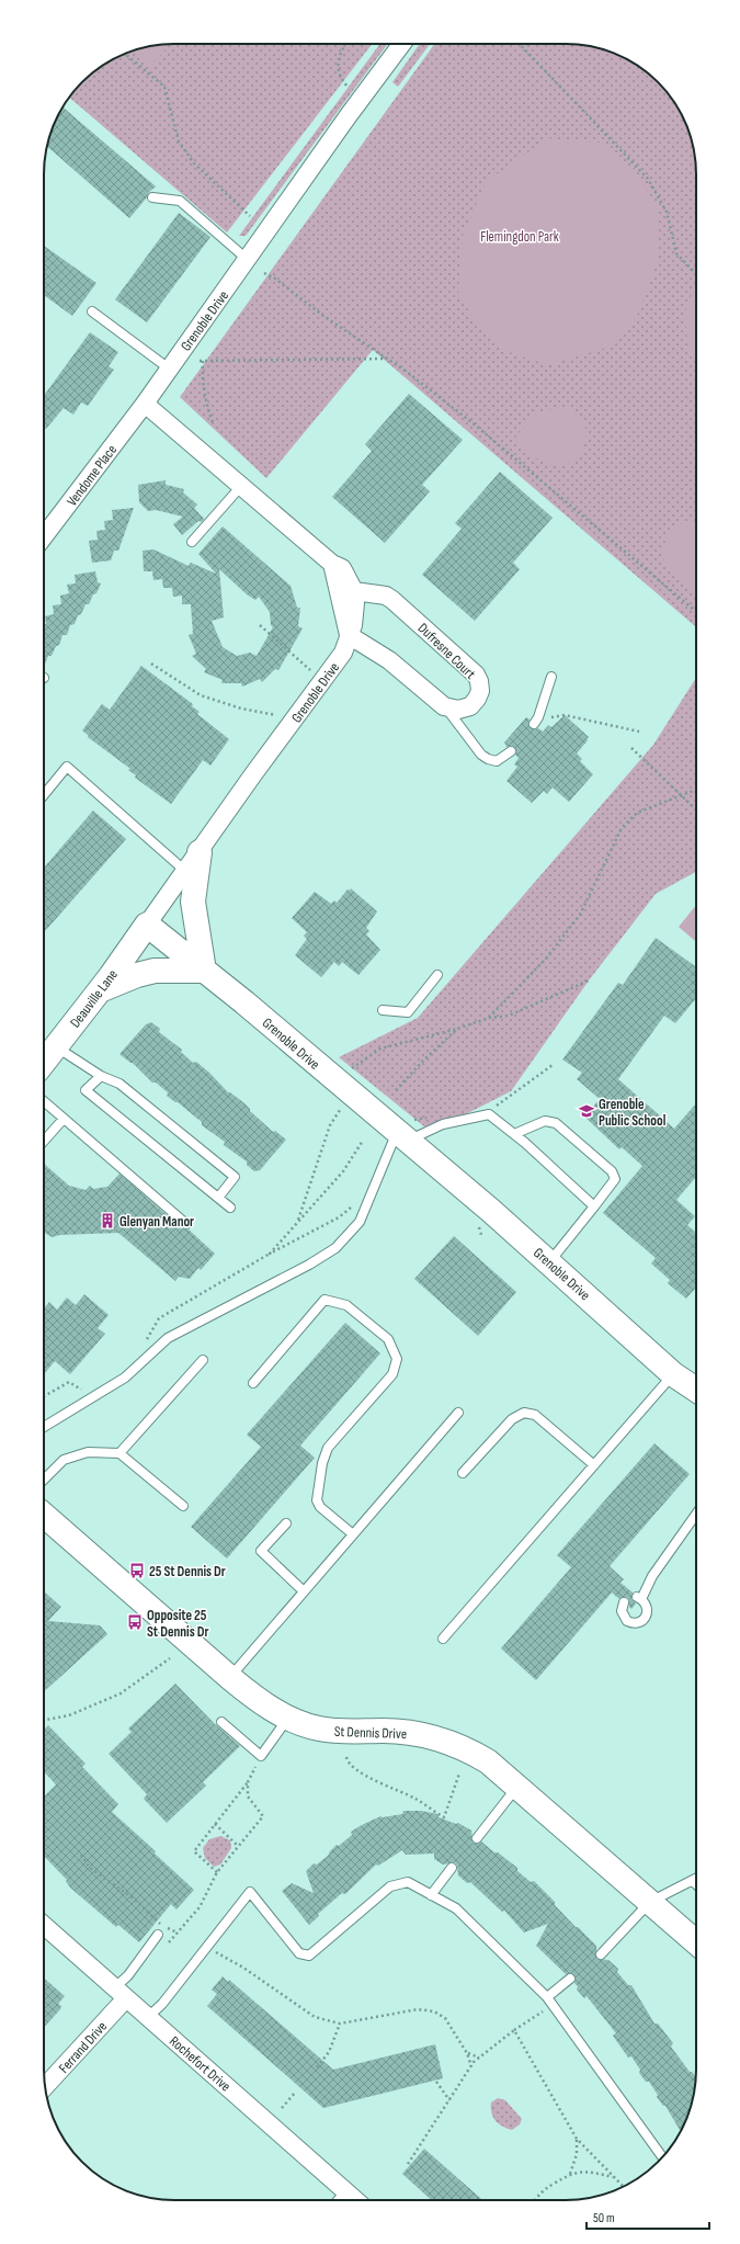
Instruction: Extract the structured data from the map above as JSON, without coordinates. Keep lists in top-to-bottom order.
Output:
{
  "streets": {
    "street": [
      "Grenoble Drive",
      "Vendome Place",
      "Dufresne Court",
      "Deauville Lane",
      "St Dennis Drive",
      "Ferrand Drive",
      "Rochefort Drive"
    ]
  },
  "crossings": [
    ["Grenoble Drive", "Vendome Place"],
    ["Grenoble Drive", "Dufresne Court"],
    ["Grenoble Drive", "Deauville Lane"],
    ["Ferrand Drive", "Rochefort Drive"]
  ],
  "parks": ["Flemingdon Park"],
  "places": {
    "school or university": ["Grenoble Public School"],
    "building": ["Glenyan Manor"],
    "bus stop": ["25 St Dennis Dr", "Opposite 25 St Dennis Dr"]
  },
  "scale_bar": "50 m"
}
